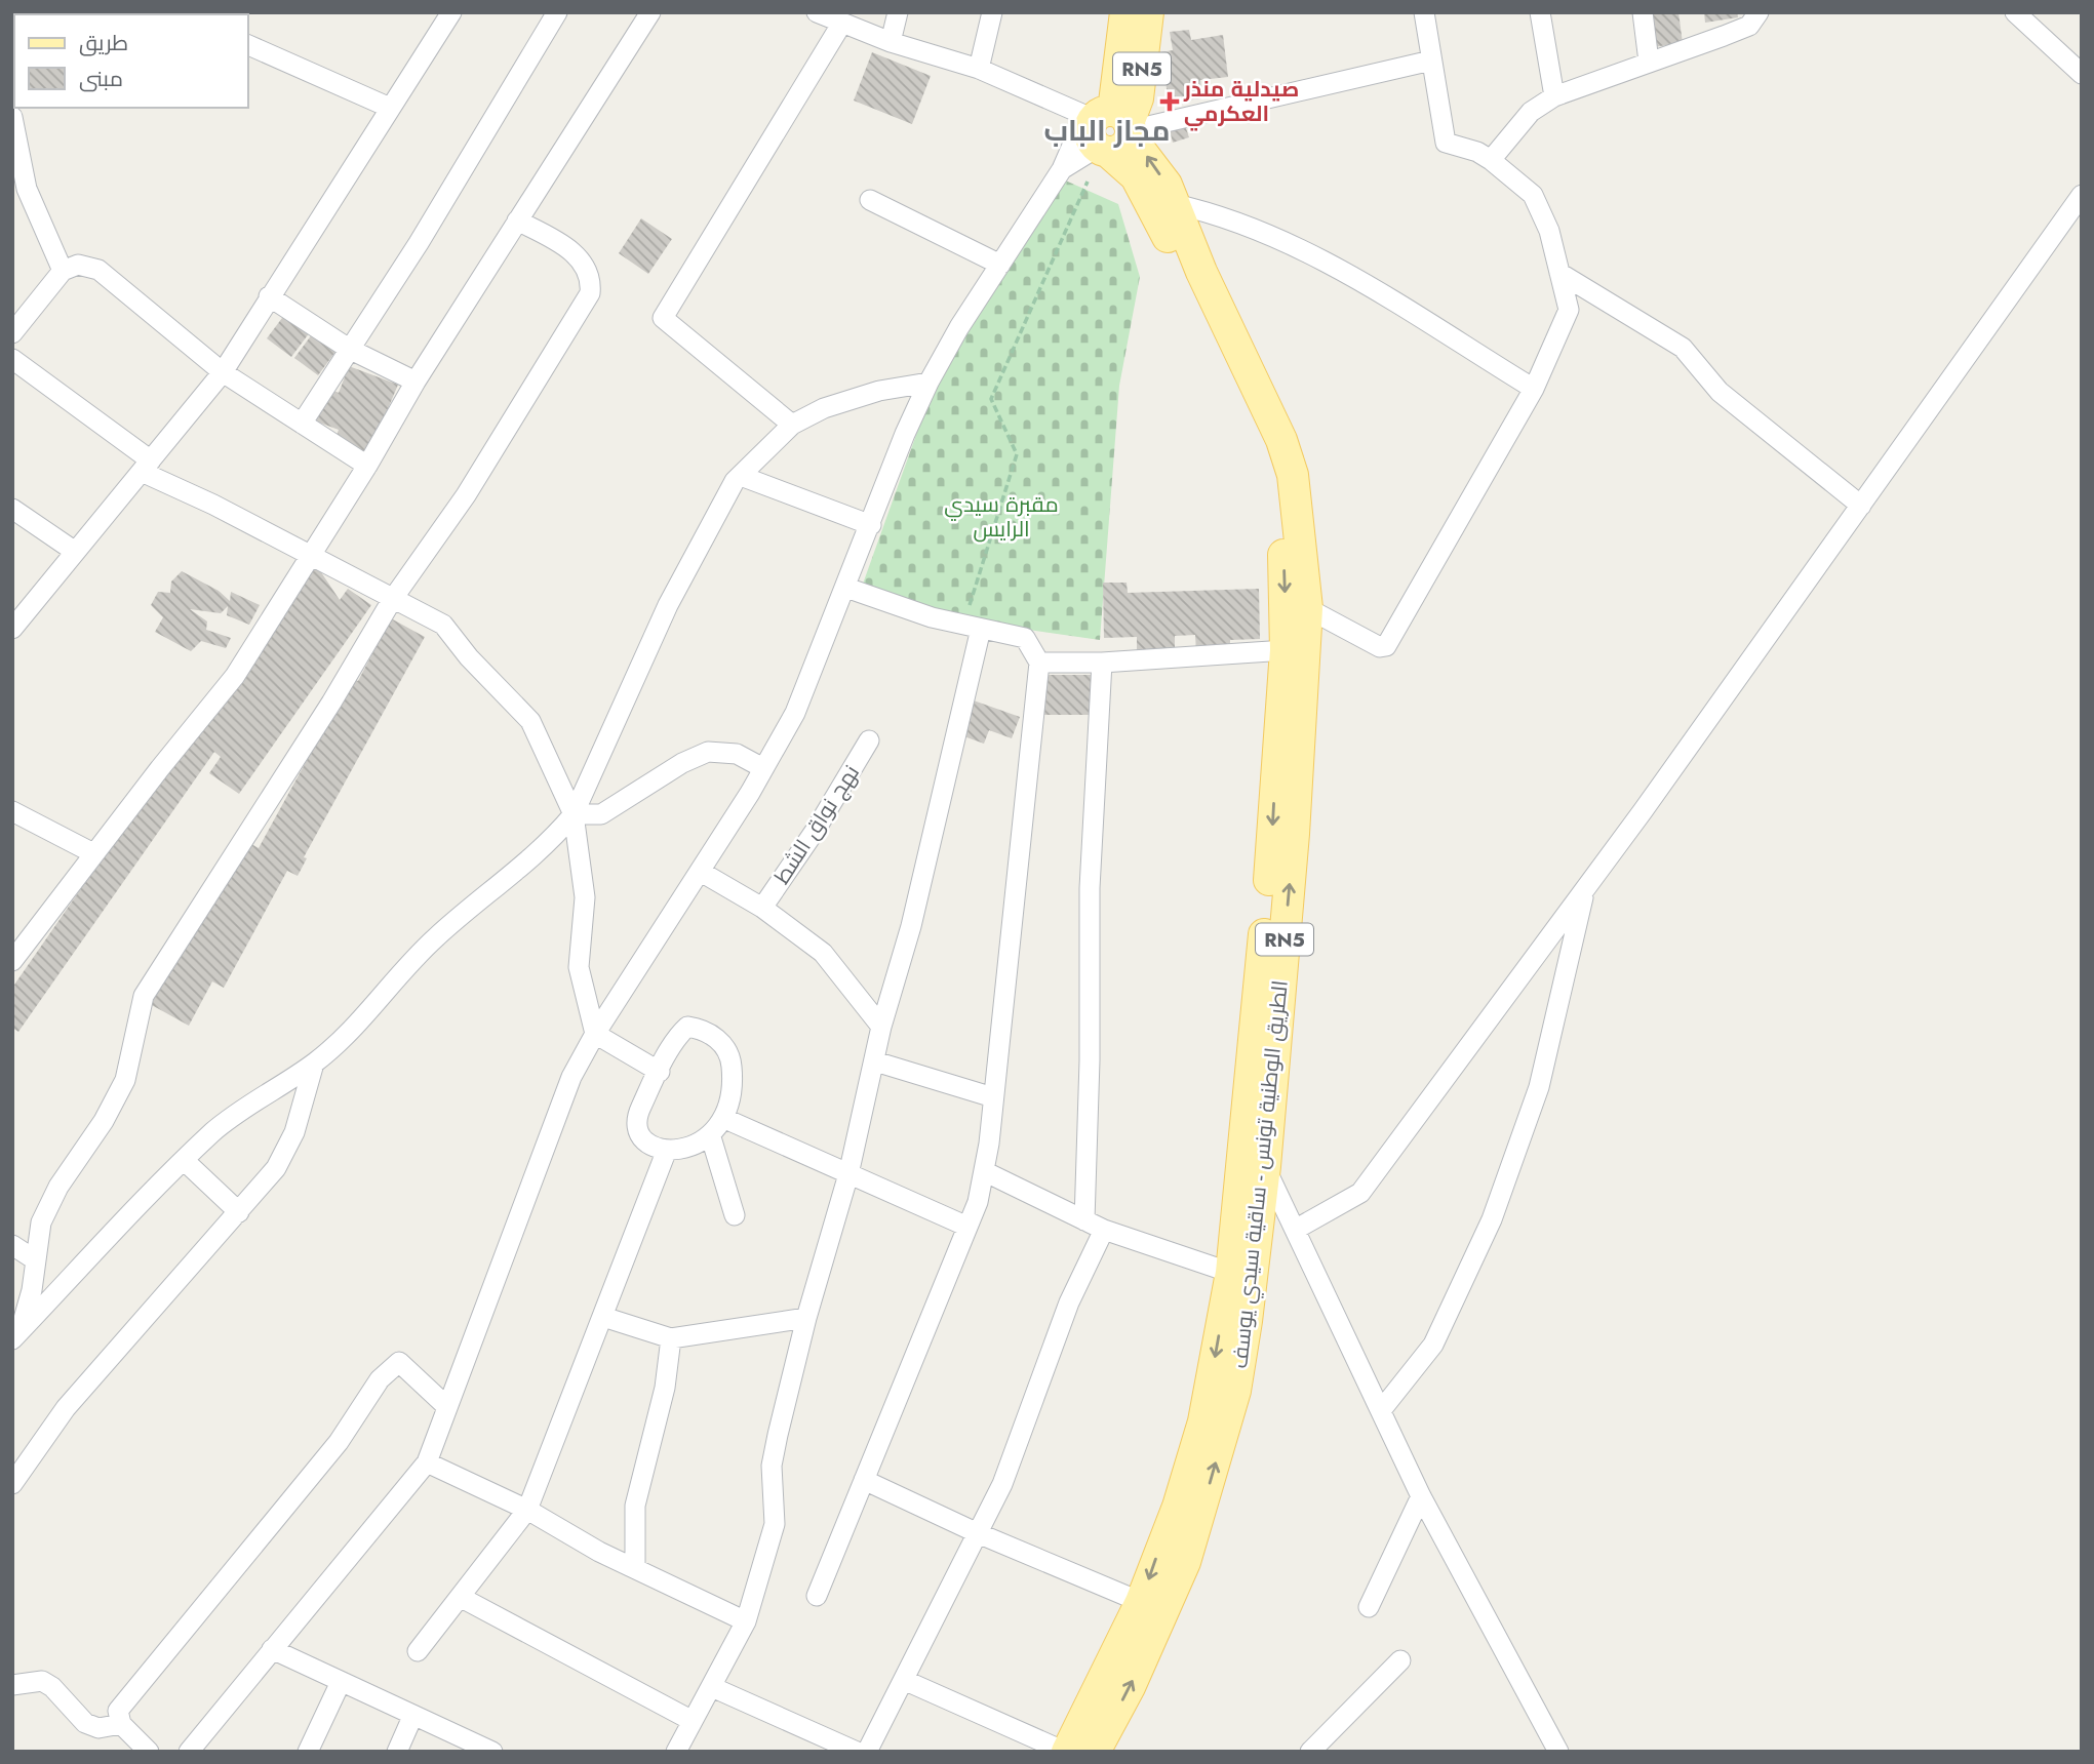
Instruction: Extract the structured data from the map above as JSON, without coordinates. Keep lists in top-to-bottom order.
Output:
{
  "streets": {
    "main road": ["RN5", "الطريق الوطنية تونس - ساقية سيدي يوسف"],
    "street": ["نهج نواق الشط"]
  },
  "crossings": [
    ["RN5", "الطريق الوطنية تونس - ساقية سيدي يوسف"]
  ],
  "districts": ["مجاز الباب"],
  "parks": ["مقبرة سيدي الرايس"],
  "places": {
    "health": ["صيدلية منذر العكرمي"]
  },
  "legend": ["طريق", "مبنى"]
}
